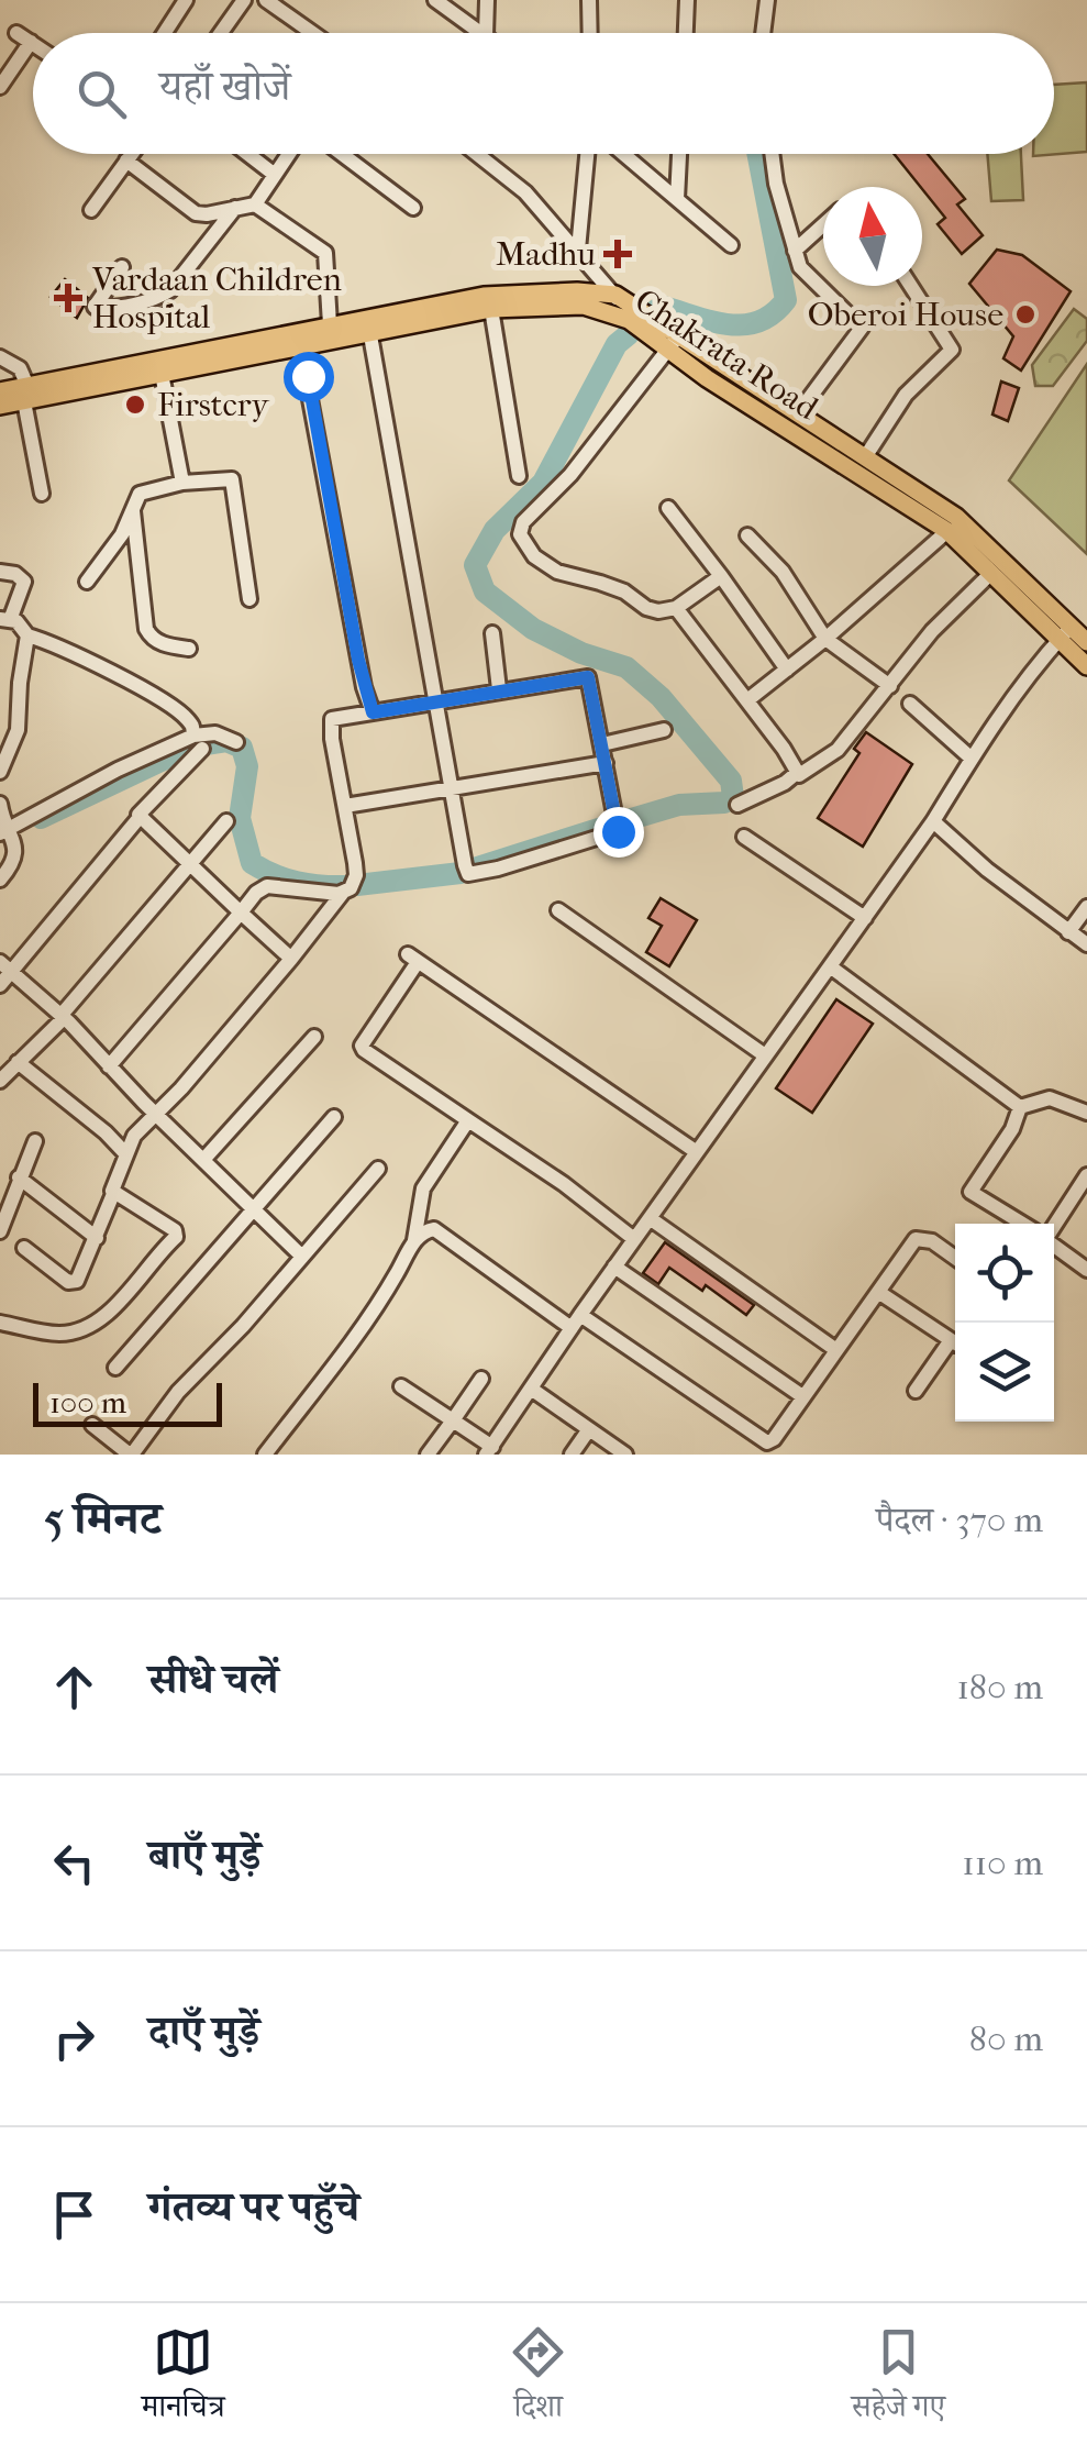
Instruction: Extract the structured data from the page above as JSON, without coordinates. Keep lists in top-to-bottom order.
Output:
{
  "streets": {
    "main road": ["Chakrata Road"]
  },
  "places": {
    "health": ["Madhu", "Vardaan Children Hospital"],
    "other": ["Oberoi House", "Firstcry"]
  },
  "scale_bar": "100 m",
  "north": "top",
  "page": {
    "search": "यहाँ खोजें",
    "scale": "100 m",
    "heading": ["5 मिनट", "पैदल · 370 m"],
    "list": [
      ["सीधे चलें", "180 m"],
      ["बाएँ मुड़ें", "110 m"],
      ["दाएँ मुड़ें", "80 m"],
      "गंतव्य पर पहुँचे"
    ],
    "nav": ["मानचित्र", "दिशा", "सहेजे गए"]
  }
}
